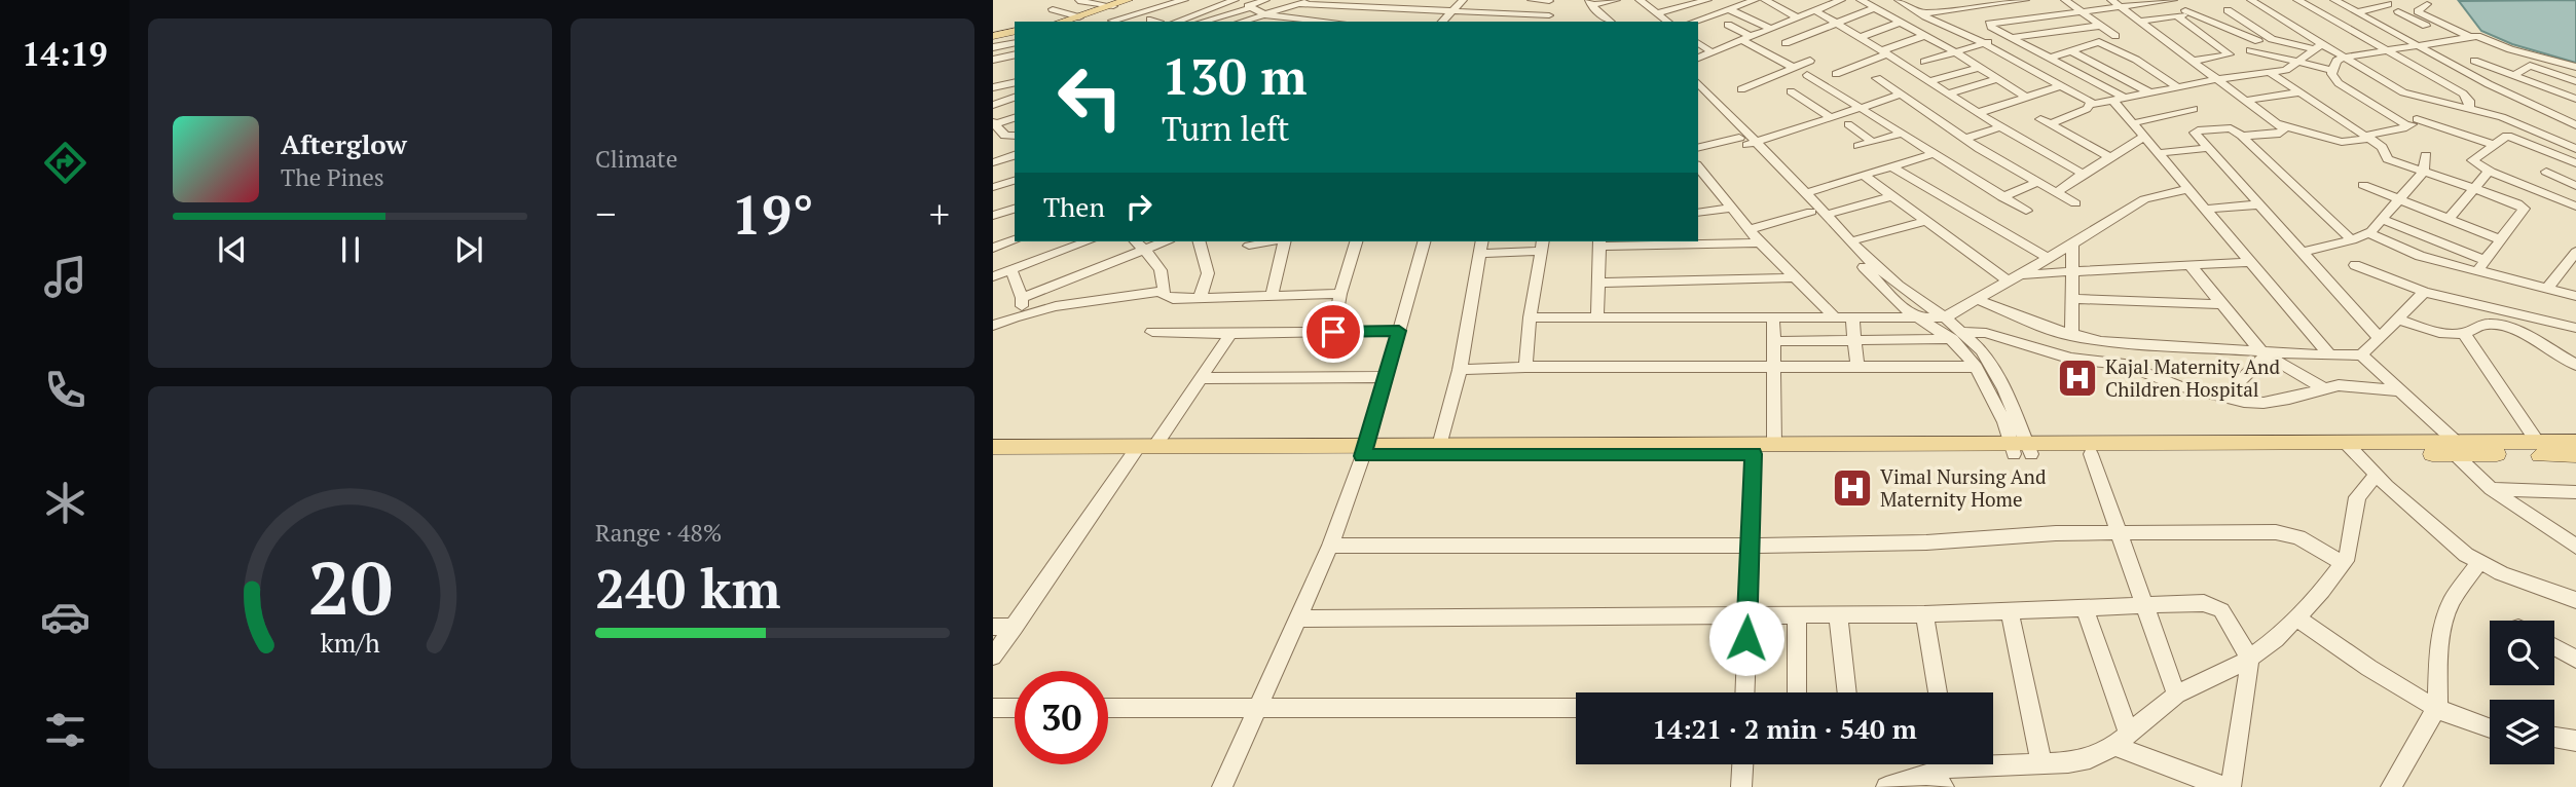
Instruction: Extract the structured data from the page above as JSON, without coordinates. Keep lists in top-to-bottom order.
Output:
{
  "places": {
    "hospital": ["Kajal Maternity And Children Hospital", "Vimal Nursing And Maternity Home"]
  },
  "page": {
    "tabs": "14:19",
    "tile": [
      "Climate",
      ["Range · 48%", "240 km"]
    ],
    "turn": ["130 m", "Turn left"],
    "song": ["Afterglow", "The Pines"],
    "then": "Then",
    "heat": ["−", "19°", "+"],
    "limit": "30",
    "trip": "14:21 · 2 min · 540 m",
    "gauge": ["20", "km/h"]
  }
}
